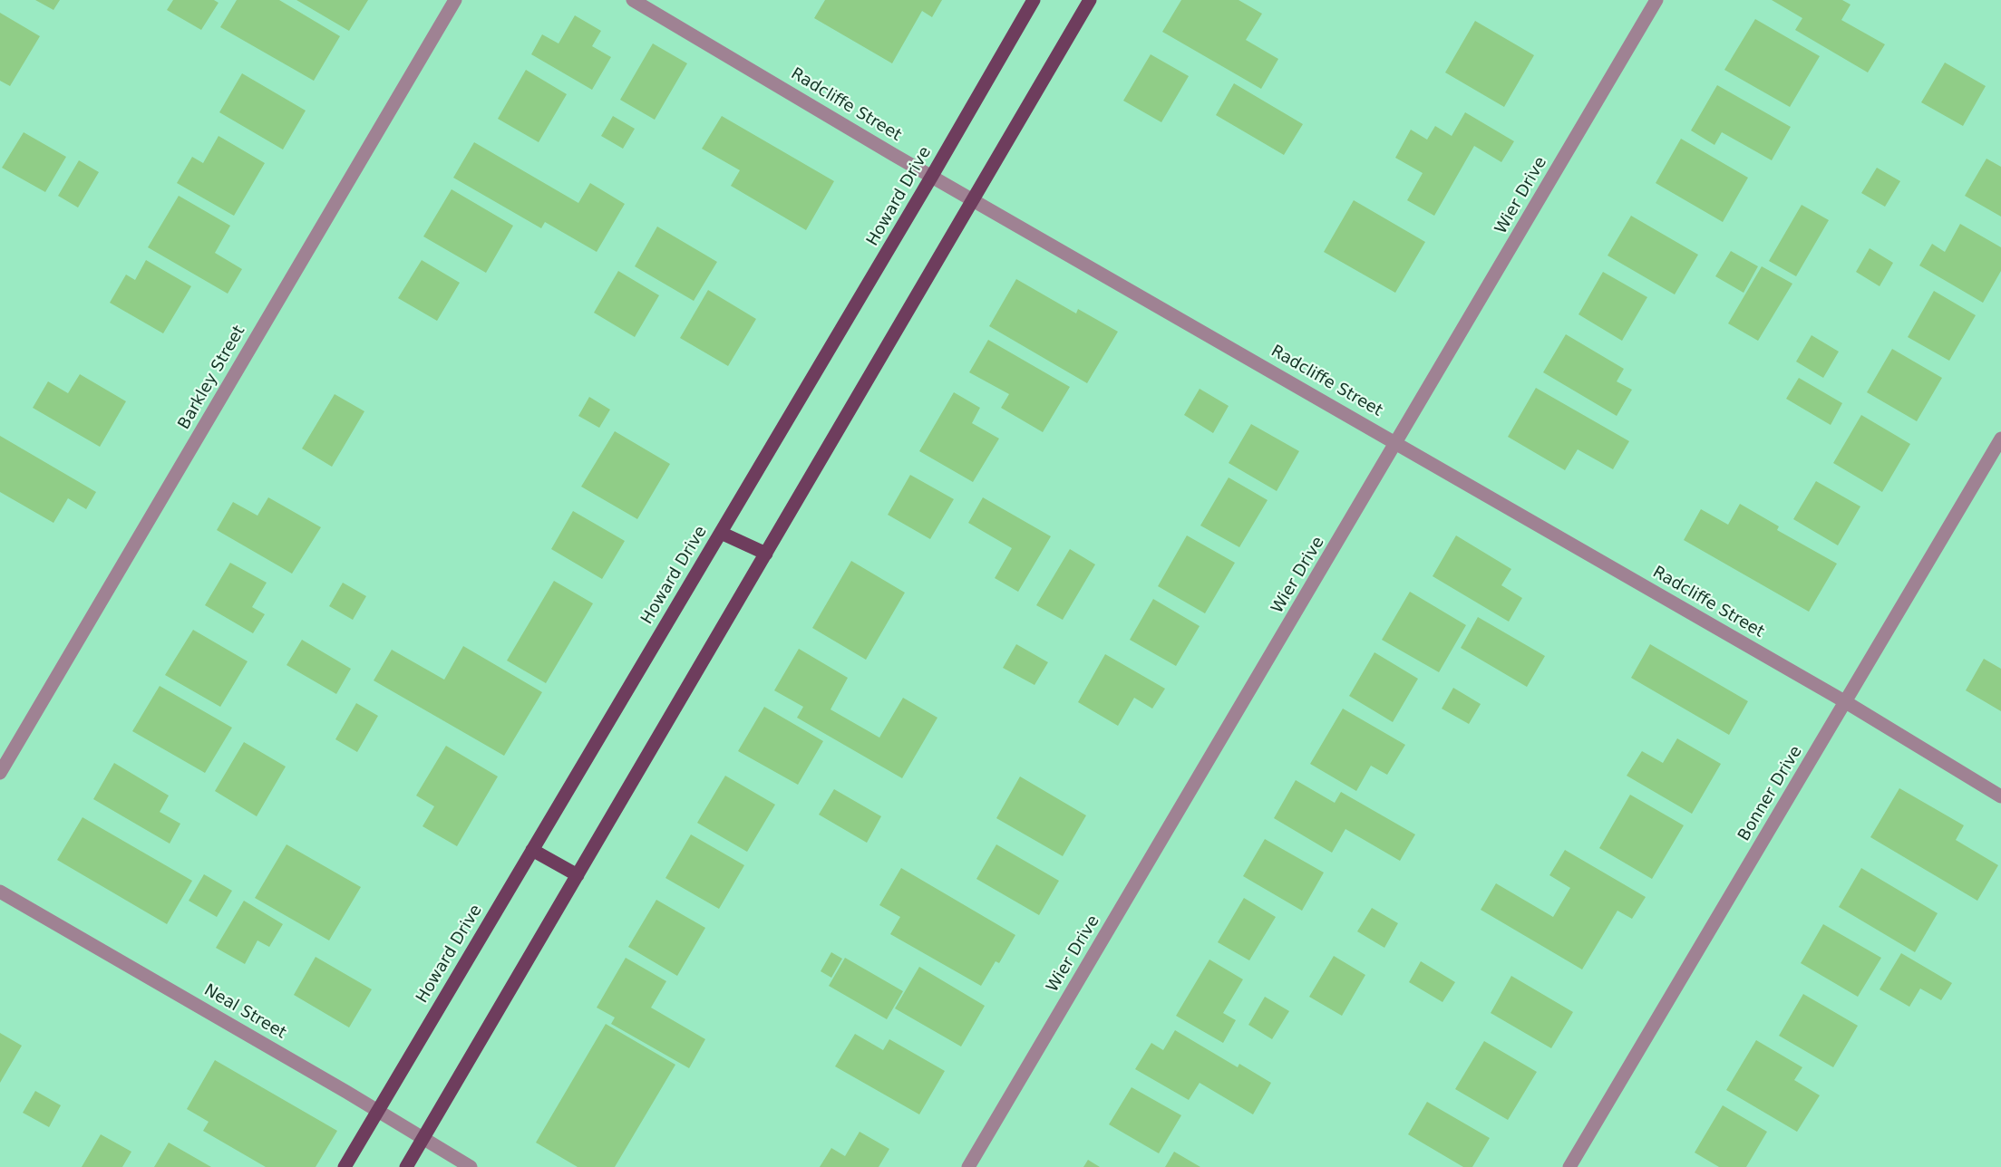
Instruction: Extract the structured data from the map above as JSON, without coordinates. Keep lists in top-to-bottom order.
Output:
{
  "streets": {
    "main road": ["Howard Drive"],
    "street": [
      "Radcliffe Street",
      "Wier Drive",
      "Barkley Street",
      "Bonner Drive",
      "Neal Street"
    ]
  },
  "crossings": [
    ["Radcliffe Street", "Wier Drive"],
    ["Radcliffe Street", "Howard Drive"],
    ["Radcliffe Street", "Bonner Drive"],
    ["Howard Drive", "Neal Street"]
  ]
}
